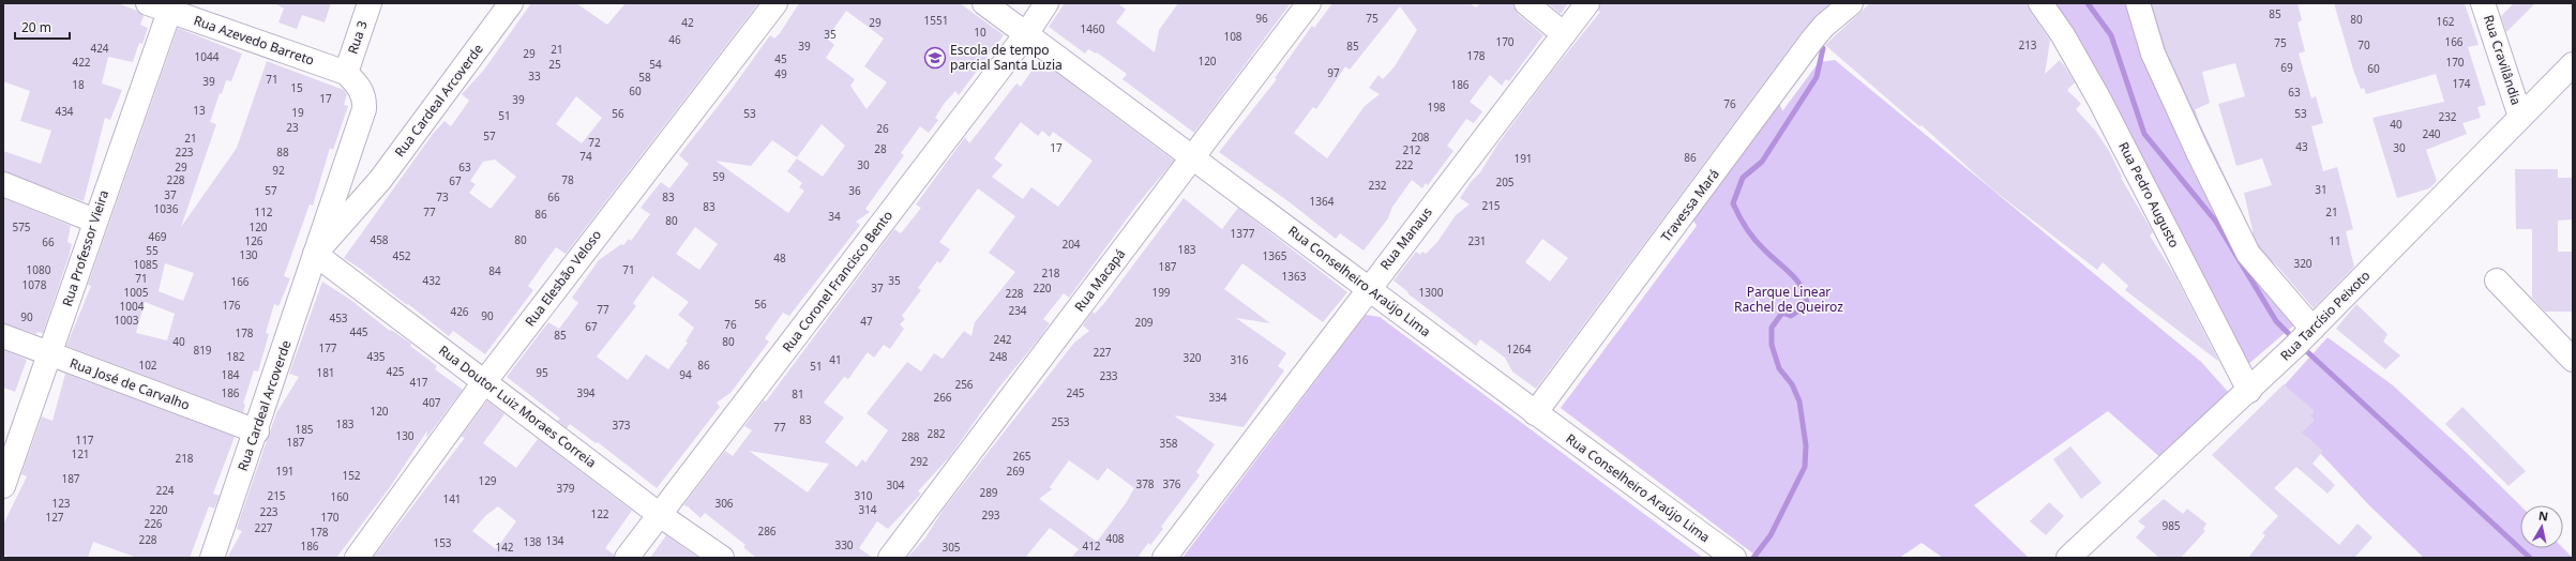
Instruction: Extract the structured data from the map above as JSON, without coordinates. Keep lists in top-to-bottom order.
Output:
{
  "streets": {
    "street": [
      "Rua 3",
      "Rua Azevedo Barreto",
      "Rua Cravilândia",
      "Rua Cardeal Arcoverde",
      "Rua Pedro Augusto",
      "Travessa Mará",
      "Rua Manaus",
      "Rua Professor Vieira",
      "Rua Elesbão Veloso",
      "Rua Macapá",
      "Rua Coronel Francisco Bento",
      "Rua Conselheiro Araújo Lima",
      "Rua Tarcísio Peixoto",
      "Rua José de Carvalho",
      "Rua Doutor Luiz Moraes Correia"
    ]
  },
  "crossings": [
    ["Rua 3", "Rua Azevedo Barreto"],
    ["Rua 3", "Rua Cardeal Arcoverde"],
    ["Rua Azevedo Barreto", "Rua Cardeal Arcoverde"],
    ["Rua Azevedo Barreto", "Rua Professor Vieira"],
    ["Rua Cravilândia", "Rua Tarcísio Peixoto"],
    ["Rua Cardeal Arcoverde", "Rua José de Carvalho"],
    ["Rua Cardeal Arcoverde", "Rua Doutor Luiz Moraes Correia"],
    ["Rua Pedro Augusto", "Rua Tarcísio Peixoto"],
    ["Travessa Mará", "Rua Conselheiro Araújo Lima"],
    ["Rua Manaus", "Rua Conselheiro Araújo Lima"],
    ["Rua Professor Vieira", "Rua José de Carvalho"],
    ["Rua Elesbão Veloso", "Rua Doutor Luiz Moraes Correia"],
    ["Rua Macapá", "Rua Conselheiro Araújo Lima"],
    ["Rua Coronel Francisco Bento", "Rua Conselheiro Araújo Lima"],
    ["Rua Coronel Francisco Bento", "Rua Doutor Luiz Moraes Correia"]
  ],
  "parks": ["Parque Linear Rachel de Queiroz"],
  "places": {
    "school or university": ["Escola de tempo parcial Santa Luzia"]
  },
  "house_numbers": [
    "85",
    "96",
    "75",
    "80",
    "1551",
    "162",
    "42",
    "29",
    "1460",
    "10",
    "35",
    "108",
    "46",
    "170",
    "166",
    "75",
    "213",
    "70",
    "39",
    "85",
    "424",
    "21",
    "29",
    "178",
    "1044",
    "45",
    "120",
    "422",
    "170",
    "25",
    "54",
    "69",
    "60",
    "97",
    "49",
    "33",
    "58",
    "71",
    "39",
    "174",
    "18",
    "186",
    "15",
    "60",
    "63",
    "17",
    "39",
    "76",
    "198",
    "13",
    "434",
    "19",
    "56",
    "53",
    "53",
    "51",
    "232",
    "40",
    "23",
    "26",
    "240",
    "57",
    "208",
    "21",
    "72",
    "43",
    "17",
    "30",
    "28",
    "212",
    "223",
    "88",
    "74",
    "86",
    "191",
    "30",
    "222",
    "29",
    "63",
    "92",
    "59",
    "228",
    "78",
    "67",
    "205",
    "232",
    "31",
    "57",
    "36",
    "37",
    "73",
    "66",
    "83",
    "1364",
    "215",
    "83",
    "1036",
    "112",
    "77",
    "21",
    "86",
    "34",
    "80",
    "575",
    "120",
    "1377",
    "469",
    "458",
    "80",
    "126",
    "231",
    "11",
    "66",
    "204",
    "183",
    "55",
    "130",
    "452",
    "1365",
    "48",
    "320",
    "1085",
    "187",
    "1080",
    "71",
    "84",
    "218",
    "1363",
    "71",
    "432",
    "35",
    "166",
    "1078",
    "37",
    "220",
    "1005",
    "199",
    "1300",
    "228",
    "56",
    "176",
    "1004",
    "77",
    "234",
    "426",
    "90",
    "90",
    "453",
    "1003",
    "47",
    "209",
    "76",
    "67",
    "445",
    "178",
    "85",
    "242",
    "40",
    "80",
    "177",
    "1264",
    "819",
    "227",
    "182",
    "435",
    "248",
    "320",
    "41",
    "316",
    "102",
    "86",
    "51",
    "425",
    "181",
    "95",
    "184",
    "94",
    "233",
    "417",
    "256",
    "186",
    "394",
    "245",
    "81",
    "266",
    "334",
    "407",
    "120",
    "83",
    "253",
    "183",
    "373",
    "77",
    "185",
    "282",
    "130",
    "288",
    "117",
    "187",
    "358",
    "121",
    "265",
    "218",
    "292",
    "191",
    "269",
    "152",
    "187",
    "129",
    "378",
    "376",
    "304",
    "379",
    "224",
    "289",
    "215",
    "310",
    "160",
    "141",
    "123",
    "306",
    "220",
    "314",
    "223",
    "122",
    "293",
    "127",
    "170",
    "226",
    "985",
    "227",
    "286",
    "178",
    "408",
    "228",
    "134",
    "138",
    "153",
    "330",
    "186",
    "412",
    "142",
    "305"
  ],
  "scale_bar": "20 m",
  "north": "top"
}
